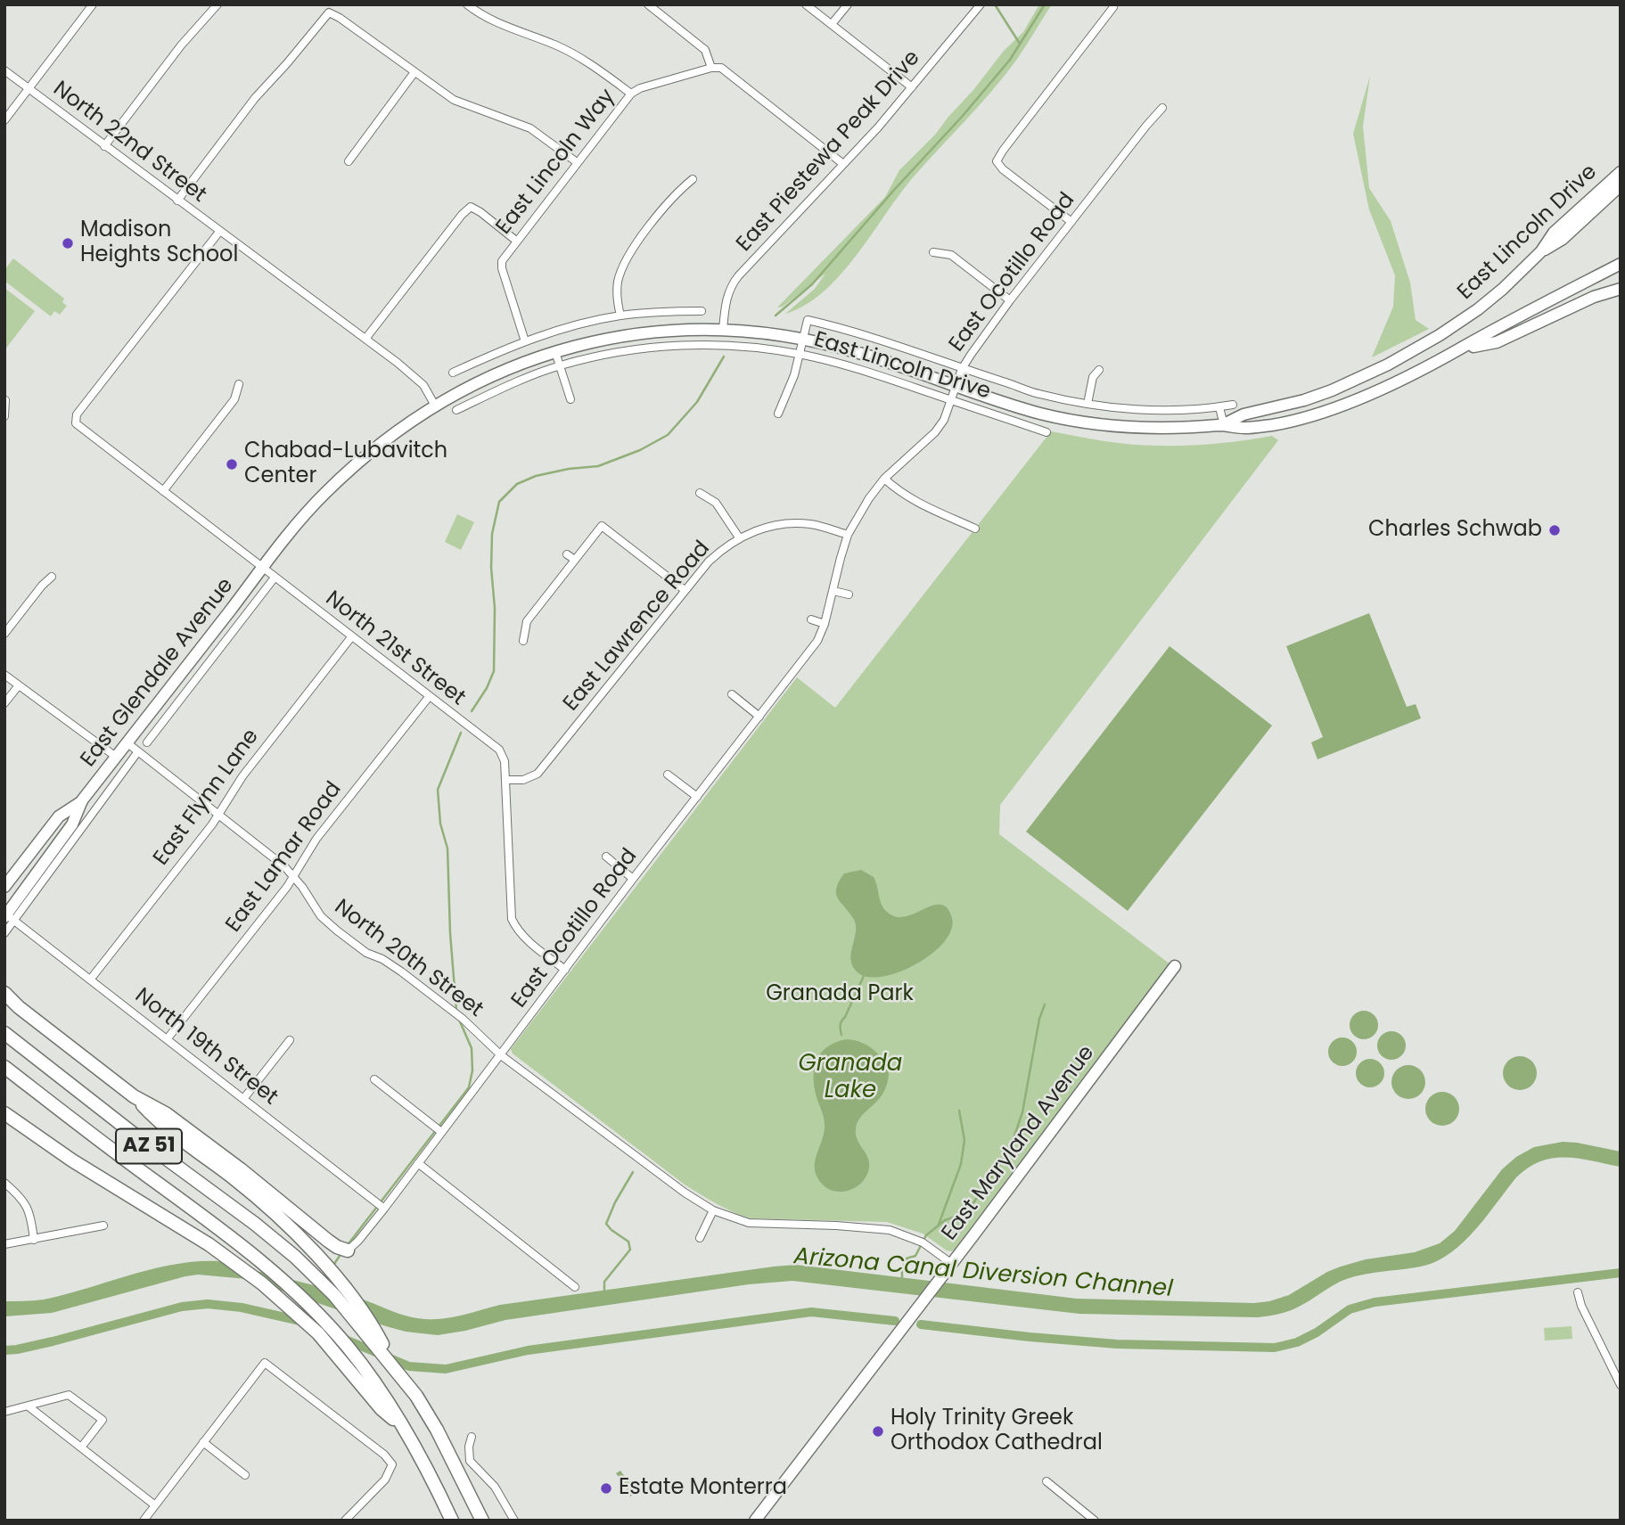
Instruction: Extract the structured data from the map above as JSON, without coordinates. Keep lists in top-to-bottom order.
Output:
{
  "streets": {
    "highway": ["AZ 51"],
    "main road": ["East Lincoln Drive", "East Glendale Avenue", "East Maryland Avenue"],
    "street": [
      "North 22nd Street",
      "East Piestewa Peak Drive",
      "East Lincoln Way",
      "East Ocotillo Road",
      "East Lawrence Road",
      "North 21st Street",
      "East Flynn Lane",
      "East Lamar Road",
      "North 20th Street",
      "North 19th Street"
    ]
  },
  "crossings": [
    ["North 22nd Street", "East Lincoln Drive"],
    ["North 22nd Street", "North 21st Street"],
    ["East Piestewa Peak Drive", "East Lincoln Way"],
    ["East Piestewa Peak Drive", "East Lincoln Drive"],
    ["East Lincoln Drive", "East Ocotillo Road"],
    ["East Lincoln Drive", "North 21st Street"],
    ["East Lincoln Drive", "East Glendale Avenue"],
    ["East Ocotillo Road", "East Lawrence Road"],
    ["East Ocotillo Road", "North 21st Street"],
    ["East Ocotillo Road", "North 20th Street"],
    ["East Ocotillo Road", "North 19th Street"],
    ["East Lawrence Road", "North 21st Street"],
    ["North 21st Street", "East Glendale Avenue"],
    ["North 21st Street", "East Flynn Lane"],
    ["North 21st Street", "East Lamar Road"],
    ["East Glendale Avenue", "North 20th Street"],
    ["East Glendale Avenue", "North 19th Street"],
    ["East Flynn Lane", "North 20th Street"],
    ["East Flynn Lane", "North 19th Street"],
    ["East Lamar Road", "North 20th Street"],
    ["East Lamar Road", "North 19th Street"],
    ["North 20th Street", "East Maryland Avenue"]
  ],
  "water": ["Granada Lake", "Arizona Canal Diversion Channel"],
  "parks": ["Granada Park"],
  "places": [
    "Madison Heights School",
    "Chabad-Lubavitch Center",
    "Charles Schwab",
    "Holy Trinity Greek Orthodox Cathedral",
    "Estate Monterra"
  ]
}
